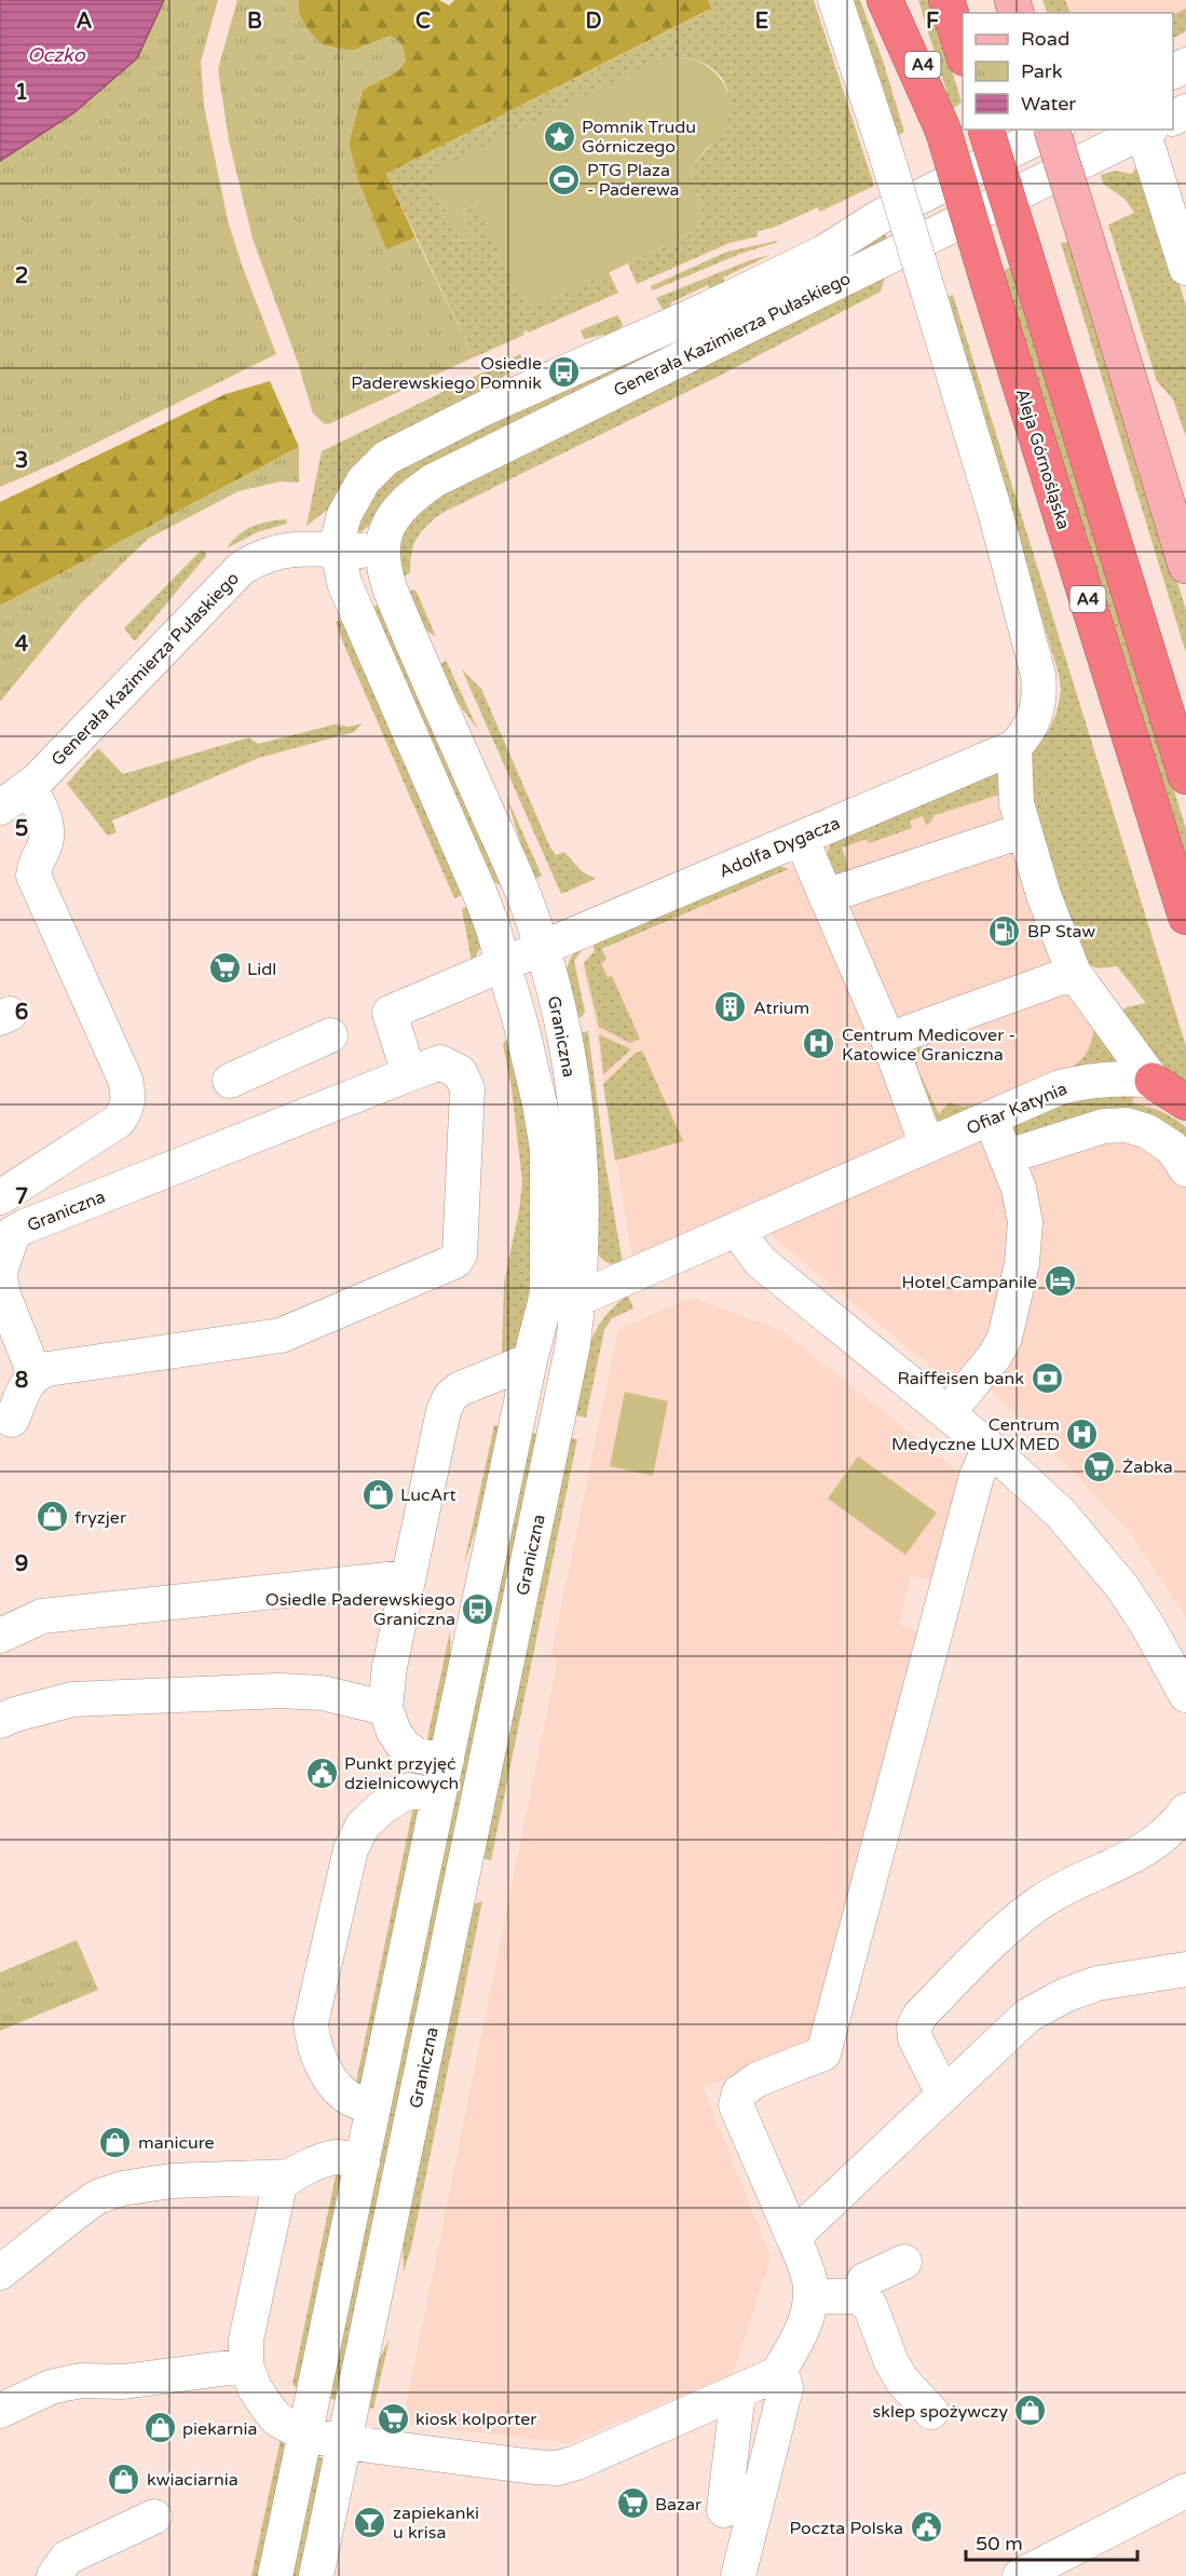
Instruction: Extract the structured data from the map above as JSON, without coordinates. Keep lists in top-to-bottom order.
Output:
{
  "streets": {
    "highway": ["A4", "Aleja Górnośląska"],
    "street": [
      "Generała Kazimierza Pułaskiego",
      "Adolfa Dygacza",
      "Graniczna",
      "Ofiar Katynia"
    ]
  },
  "crossings": [
    ["Generała Kazimierza Pułaskiego", "Graniczna"],
    ["Adolfa Dygacza", "Graniczna"],
    ["Graniczna", "Ofiar Katynia"]
  ],
  "water": ["Oczko"],
  "places": {
    "place": ["Pomnik Trudu Górniczego"],
    "sports": ["PTG Plaza - Paderewa"],
    "bus stop": ["Osiedle Paderewskiego Pomnik", "Osiedle Paderewskiego Graniczna"],
    "fuel station": ["BP Staw"],
    "supermarket": [
      "Lidl",
      "Żabka",
      "kiosk kolporter",
      "Bazar"
    ],
    "building": ["Atrium"],
    "hospital": ["Centrum Medicover - Katowice Graniczna", "Centrum Medyczne LUX MED"],
    "hotel": ["Hotel Campanile"],
    "bank": ["Raiffeisen bank"],
    "shop": [
      "LucArt",
      "fryzjer",
      "manicure",
      "sklep spożywczy",
      "piekarnia",
      "kwiaciarnia"
    ],
    "public building": ["Punkt przyjęć dzielnicowych", "Poczta Polska"],
    "bar": ["zapiekanki u krisa"]
  },
  "legend": ["Road", "Park", "Water"],
  "scale_bar": "50 m",
  "grid": {
    "columns": [
      "A",
      "B",
      "C",
      "D",
      "E",
      "F"
    ],
    "rows": [
      "1",
      "2",
      "3",
      "4",
      "5",
      "6",
      "7",
      "8",
      "9"
    ]
  }
}
